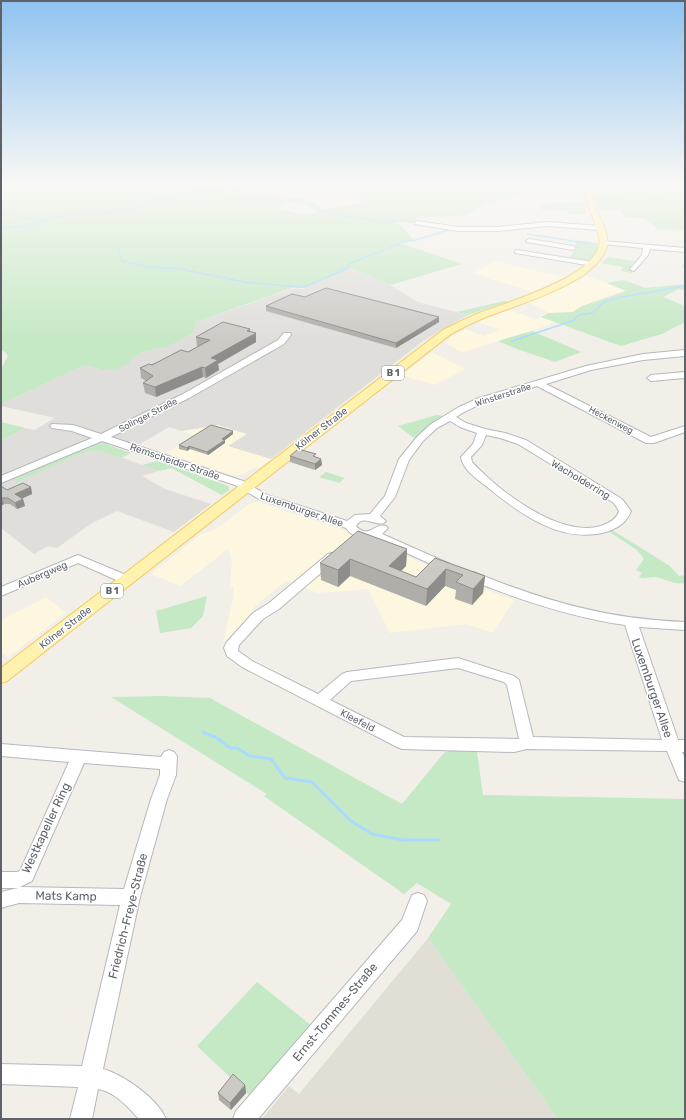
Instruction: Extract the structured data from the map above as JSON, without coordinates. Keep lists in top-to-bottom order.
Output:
{
  "streets": {
    "main road": ["B 1", "Kölner Straße"],
    "street": [
      "Winsterstraße",
      "Solinger Straße",
      "Heckenweg",
      "Remscheider Straße",
      "Wacholderring",
      "Luxemburger Allee",
      "Aubergweg",
      "Kleefeld",
      "Westkapeller Ring",
      "Mats Kamp",
      "Friedrich-Freye-Straße",
      "Ernst-Tommes-Straße"
    ]
  },
  "crossings": [
    ["Winsterstraße", "Heckenweg"],
    ["Winsterstraße", "Wacholderring"],
    ["Winsterstraße", "Luxemburger Allee"],
    ["Solinger Straße", "Remscheider Straße"],
    ["Kölner Straße", "Remscheider Straße"],
    ["Kölner Straße", "Luxemburger Allee"],
    ["Kölner Straße", "Aubergweg"],
    ["Remscheider Straße", "Luxemburger Allee"],
    ["Luxemburger Allee", "Kleefeld"],
    ["Westkapeller Ring", "Friedrich-Freye-Straße"],
    ["Mats Kamp", "Friedrich-Freye-Straße"]
  ]
}
